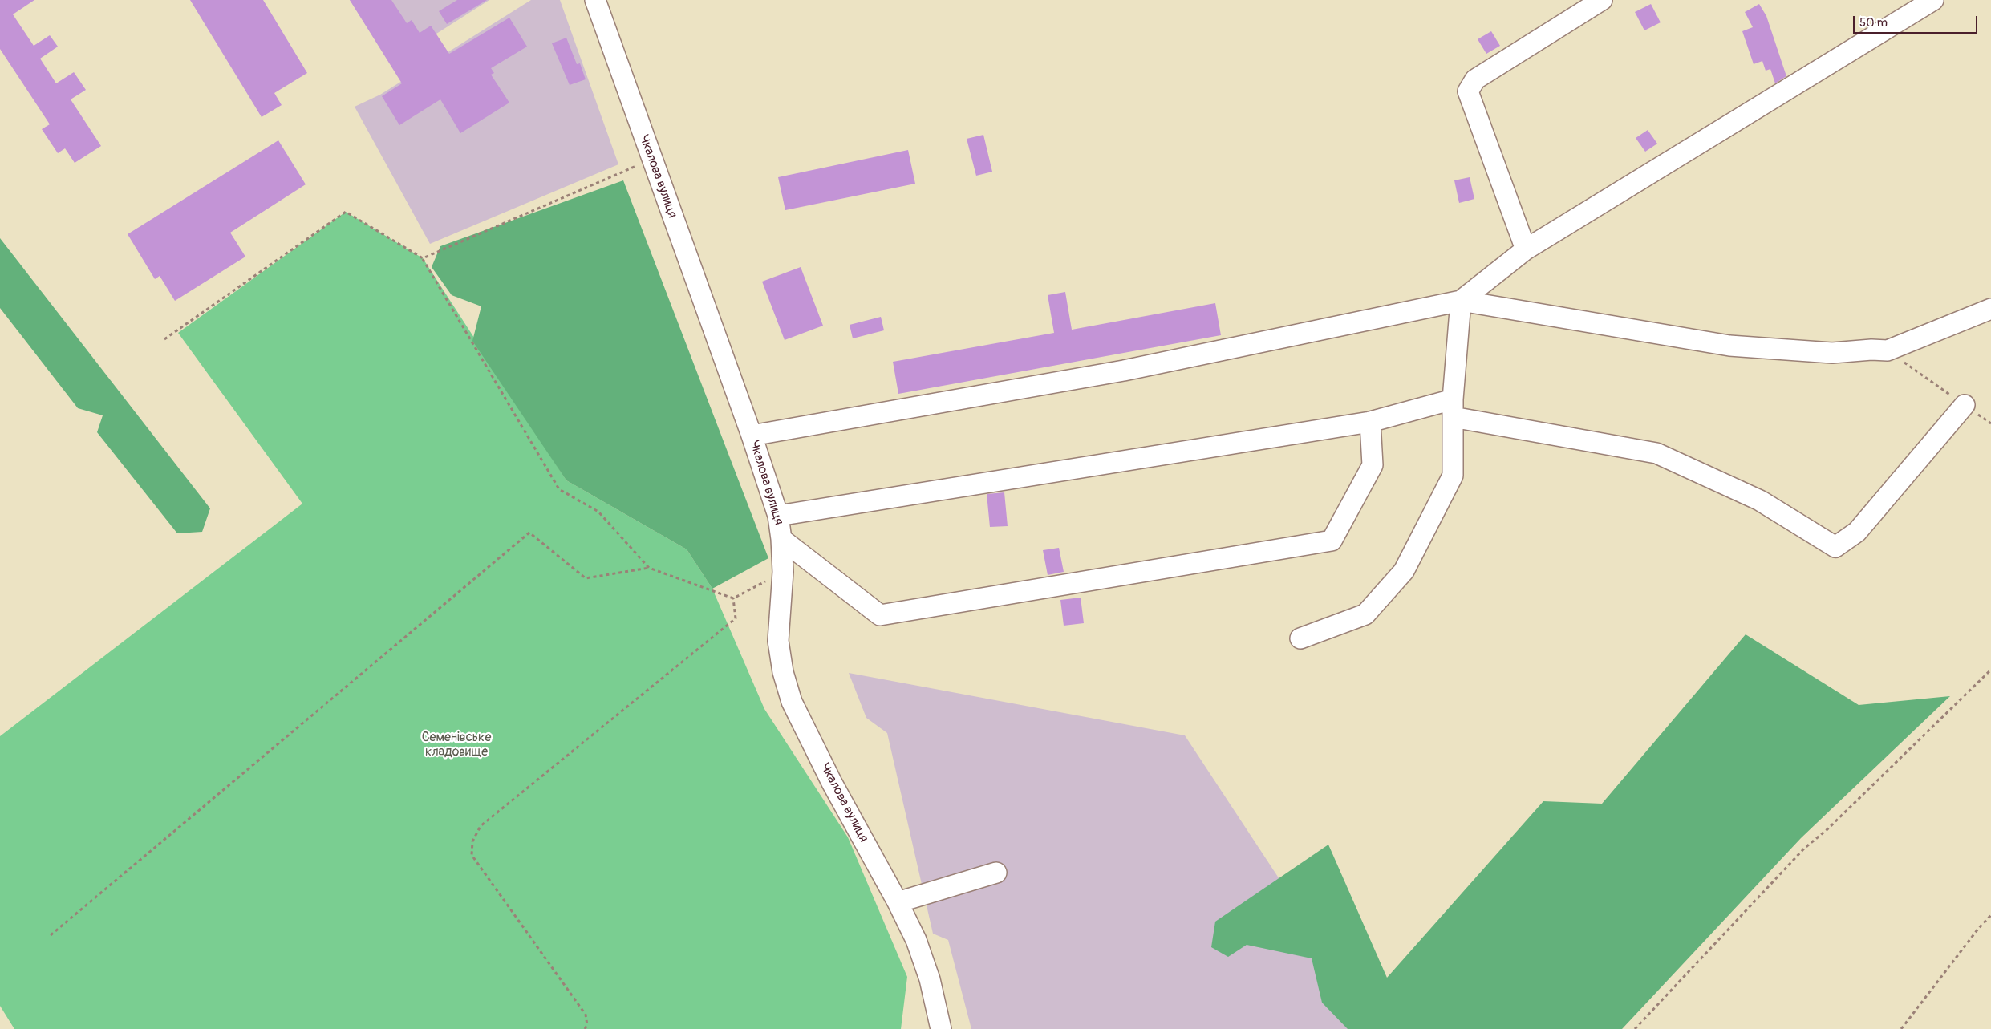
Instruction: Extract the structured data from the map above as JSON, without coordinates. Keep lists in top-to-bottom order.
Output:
{
  "streets": {
    "street": ["Чкалова вулиця"]
  },
  "parks": ["Семенівське кладовище"],
  "scale_bar": "50 m"
}
